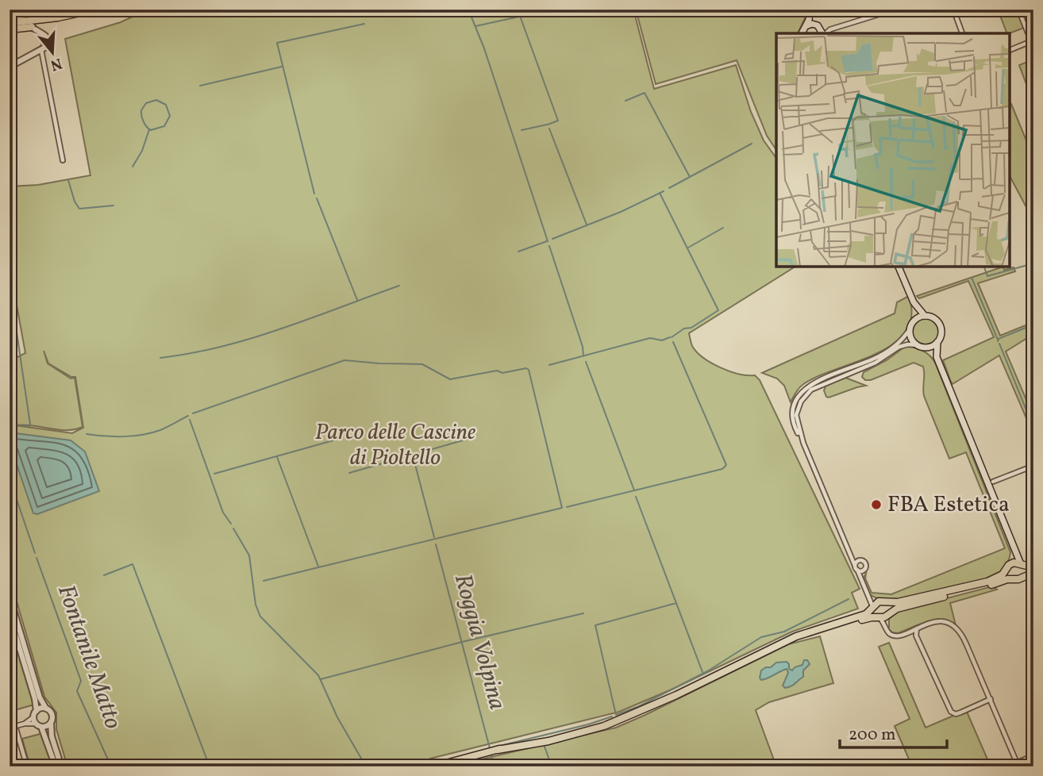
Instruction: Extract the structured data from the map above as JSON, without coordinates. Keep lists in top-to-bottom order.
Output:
{
  "water": ["Roggia Volpina", "Fontanile Matto"],
  "parks": ["Parco delle Cascine di Pioltello"],
  "places": ["FBA Estetica"],
  "scale_bar": "200 m",
  "north": "bottom"
}
